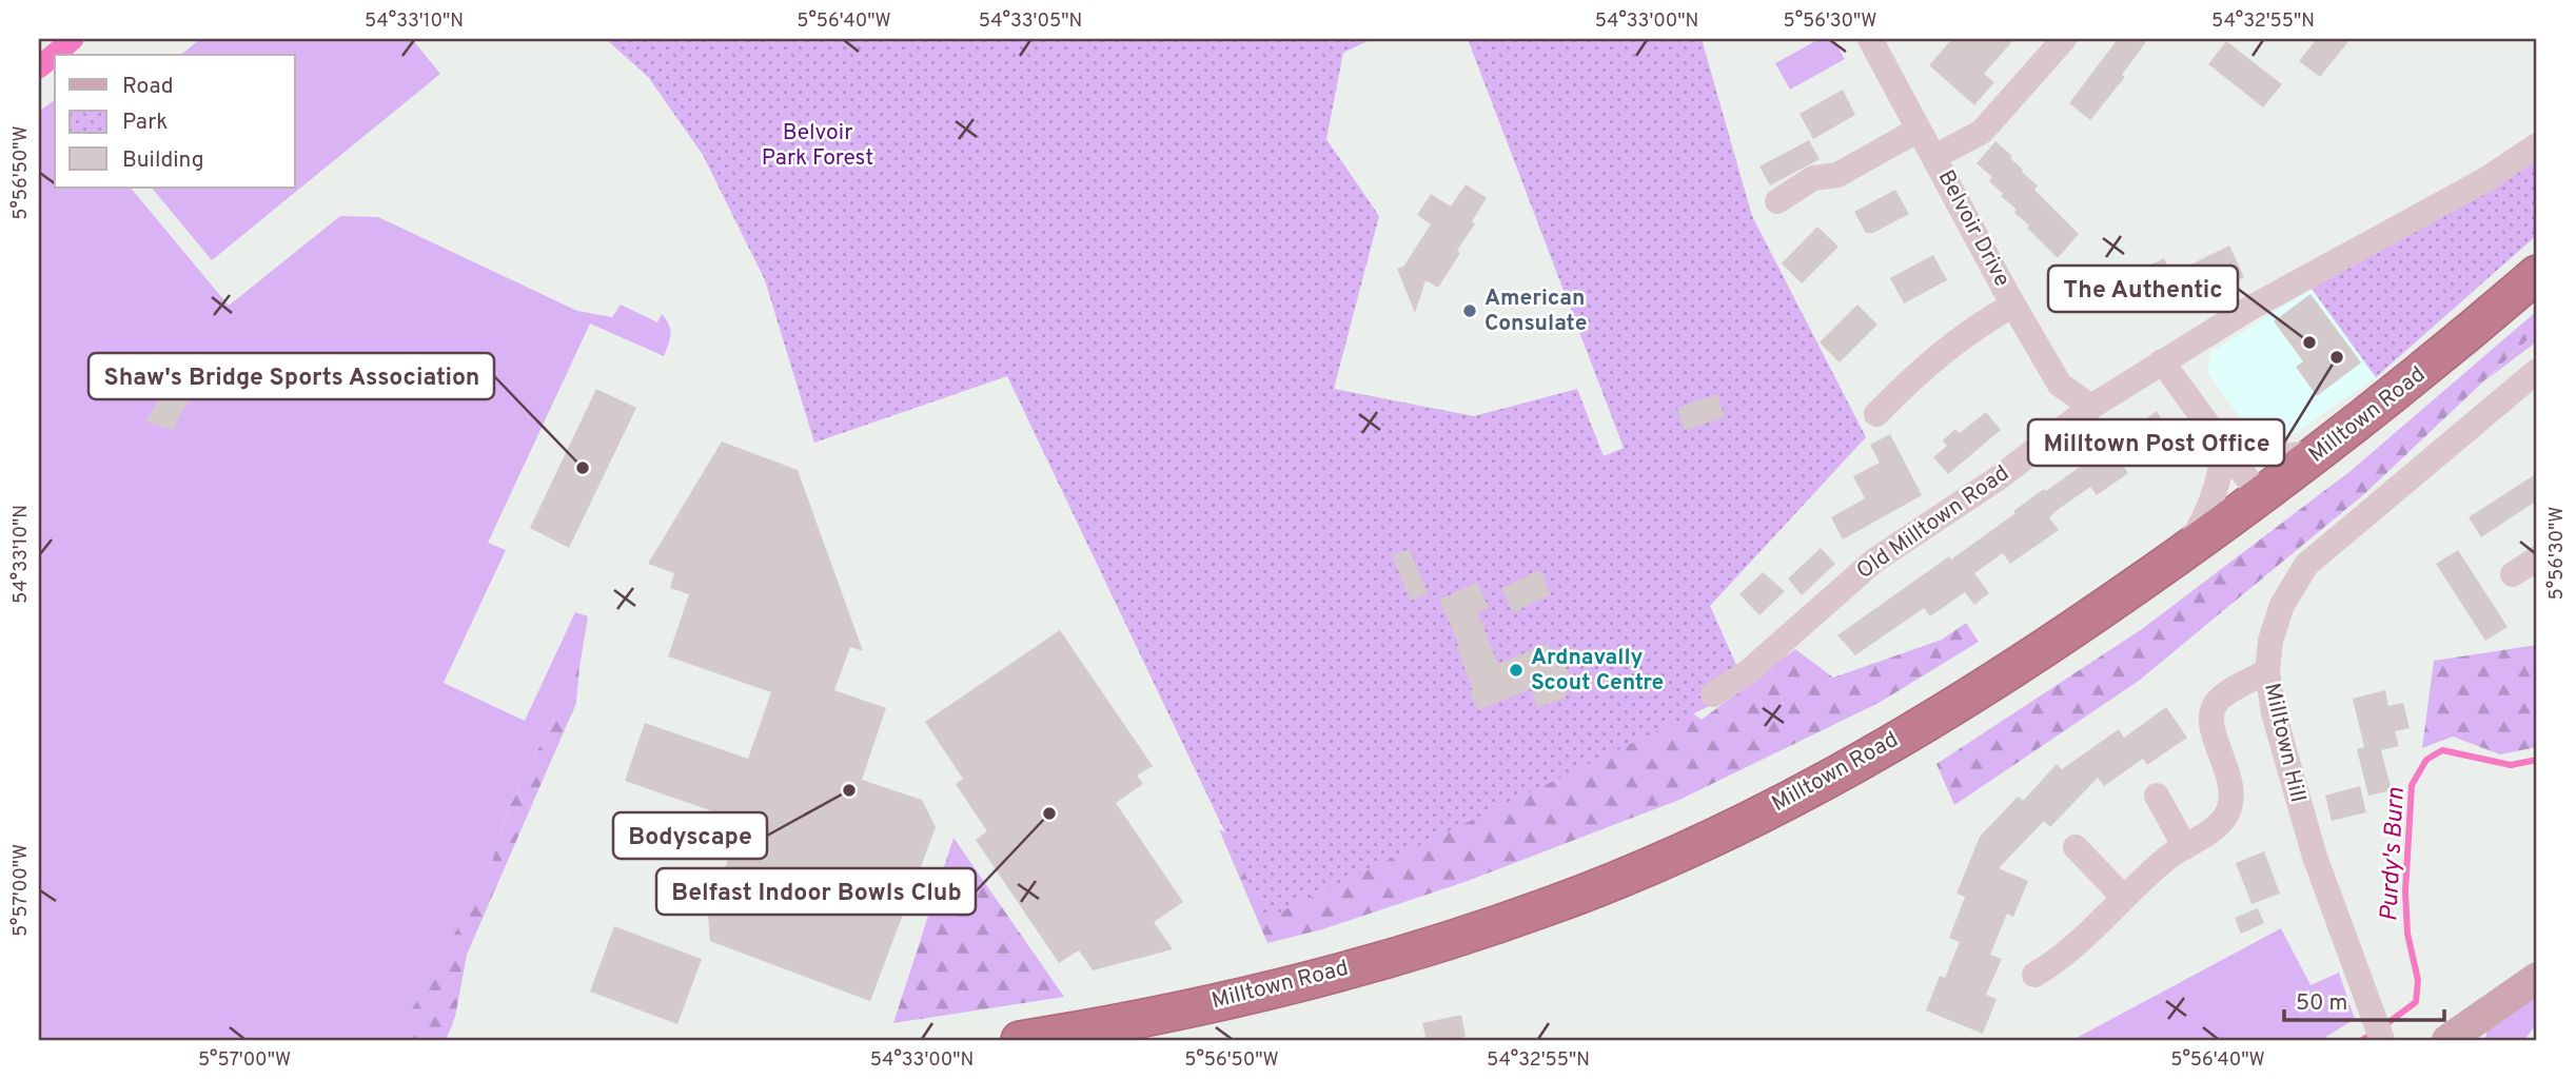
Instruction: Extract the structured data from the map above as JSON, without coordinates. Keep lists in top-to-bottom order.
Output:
{
  "streets": {
    "highway": ["Milltown Road"],
    "street": ["Belvoir Drive", "Old Milltown Road", "Milltown Hill"]
  },
  "crossings": [
    ["Belvoir Drive", "Old Milltown Road"]
  ],
  "water": ["Purdy's Burn"],
  "parks": ["Belvoir Park Forest"],
  "places": [
    "American Consulate",
    "The Authentic",
    "Milltown Post Office",
    "Shaw's Bridge Sports Association",
    "Ardnavally Scout Centre",
    "Bodyscape",
    "Belfast Indoor Bowls Club"
  ],
  "legend": ["Road", "Park", "Building"],
  "scale_bar": "50 m",
  "coordinates": [
    "54°33'10\"N",
    "5°56'40\"W",
    "54°33'05\"N",
    "54°33'00\"N",
    "5°56'30\"W",
    "54°32'55\"N",
    "5°56'50\"W",
    "5°57'00\"W"
  ]
}
